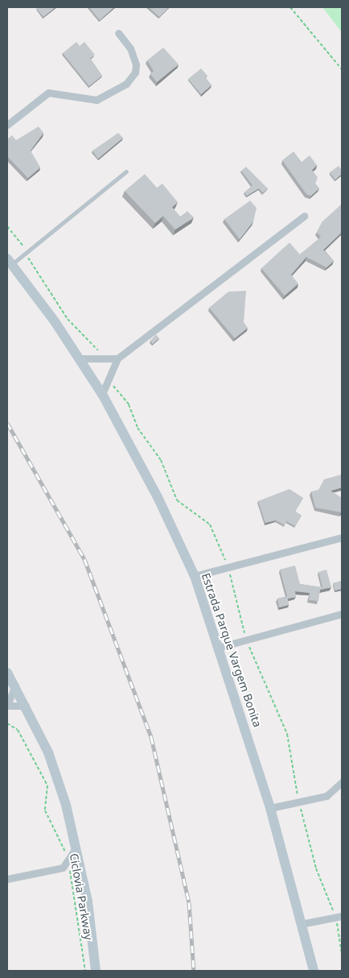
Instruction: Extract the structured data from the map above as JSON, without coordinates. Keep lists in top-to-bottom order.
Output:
{
  "streets": {
    "main road": ["Estrada Parque Vargem Bonita"],
    "path": ["Ciclovia Parkway"]
  }
}
